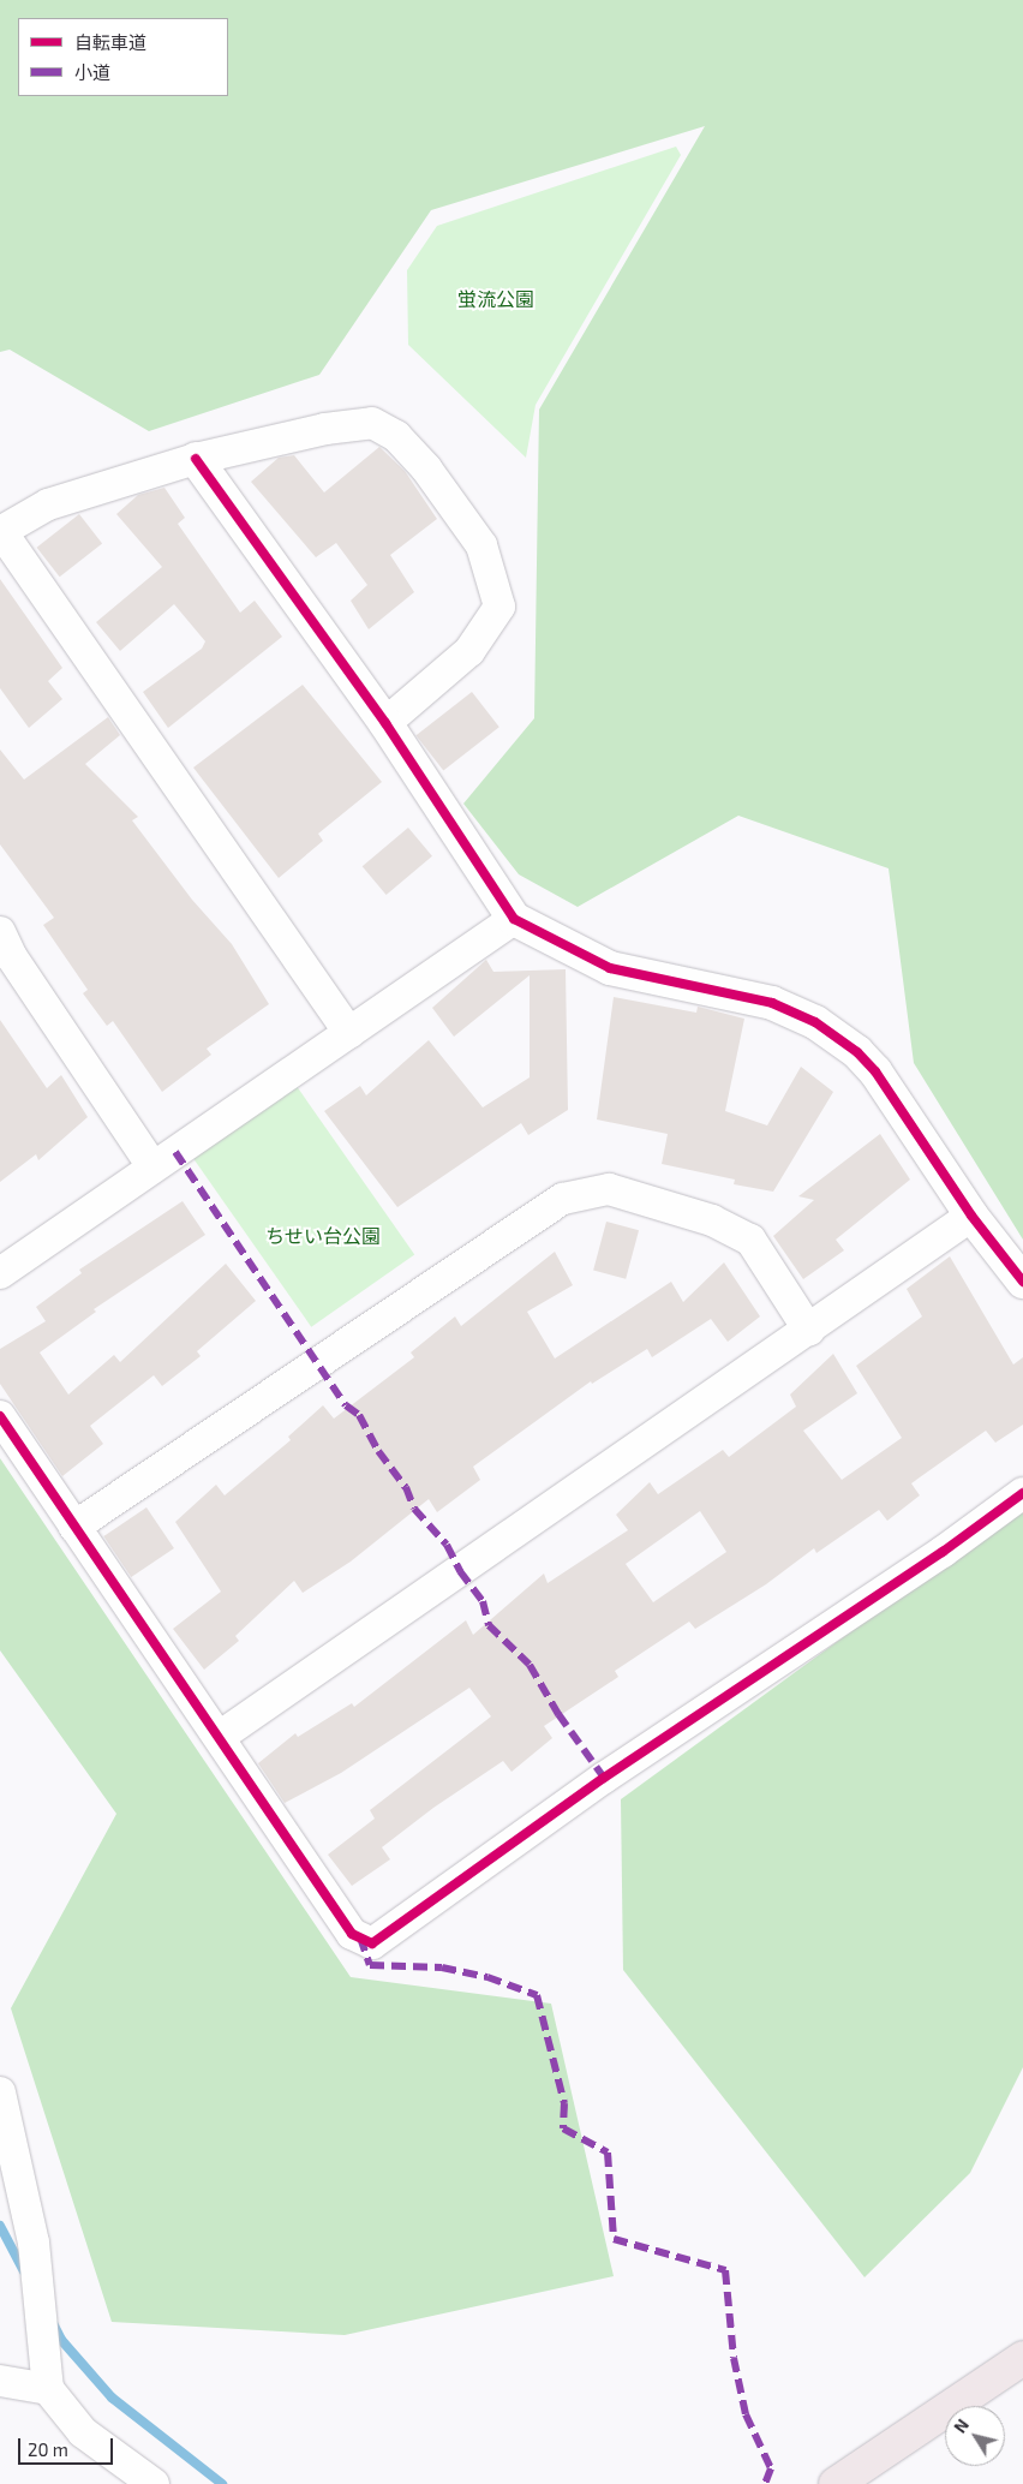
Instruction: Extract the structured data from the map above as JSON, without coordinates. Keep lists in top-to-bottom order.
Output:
{
  "parks": ["蛍流公園", "ちせい台公園"],
  "legend": ["自転車道", "小道"],
  "scale_bar": "20 m",
  "north": "top left"
}
